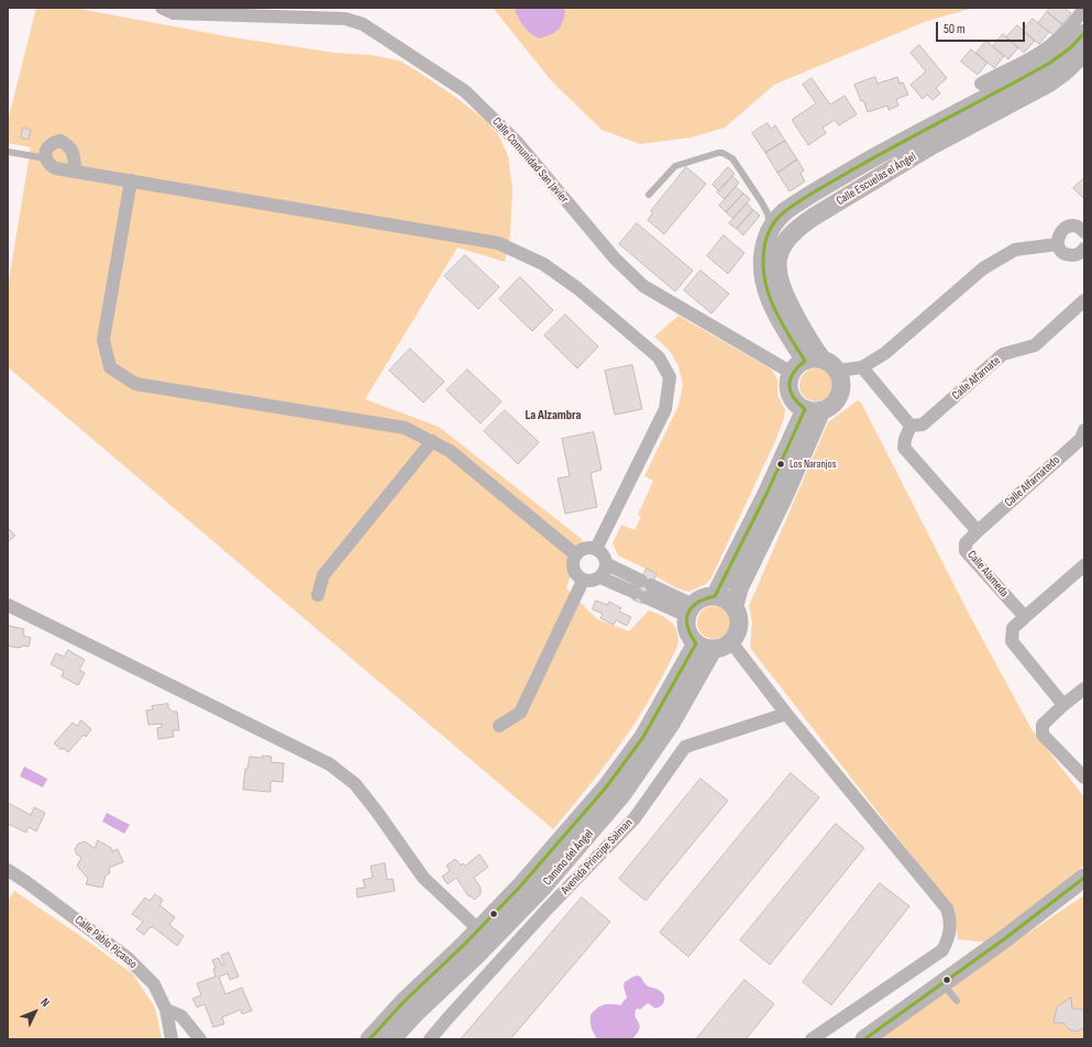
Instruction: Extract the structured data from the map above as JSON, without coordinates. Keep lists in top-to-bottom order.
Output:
{
  "streets": {
    "street": [
      "Calle Comunidad San Javier",
      "Calle Escuelas el Ángel",
      "Calle Alfarnate",
      "Calle Alfarnatedo",
      "Calle Alameda",
      "Avenida Principe Salman",
      "Camino del Ángel",
      "Calle Pablo Picasso"
    ]
  },
  "crossings": [
    ["Calle Comunidad San Javier", "Calle Escuelas el Ángel"],
    ["Calle Alfarnate", "Calle Alameda"],
    ["Calle Alfarnatedo", "Calle Alameda"]
  ],
  "districts": ["La Alzambra"],
  "places": ["Los Naranjos"],
  "scale_bar": "50 m",
  "north": "top right"
}
